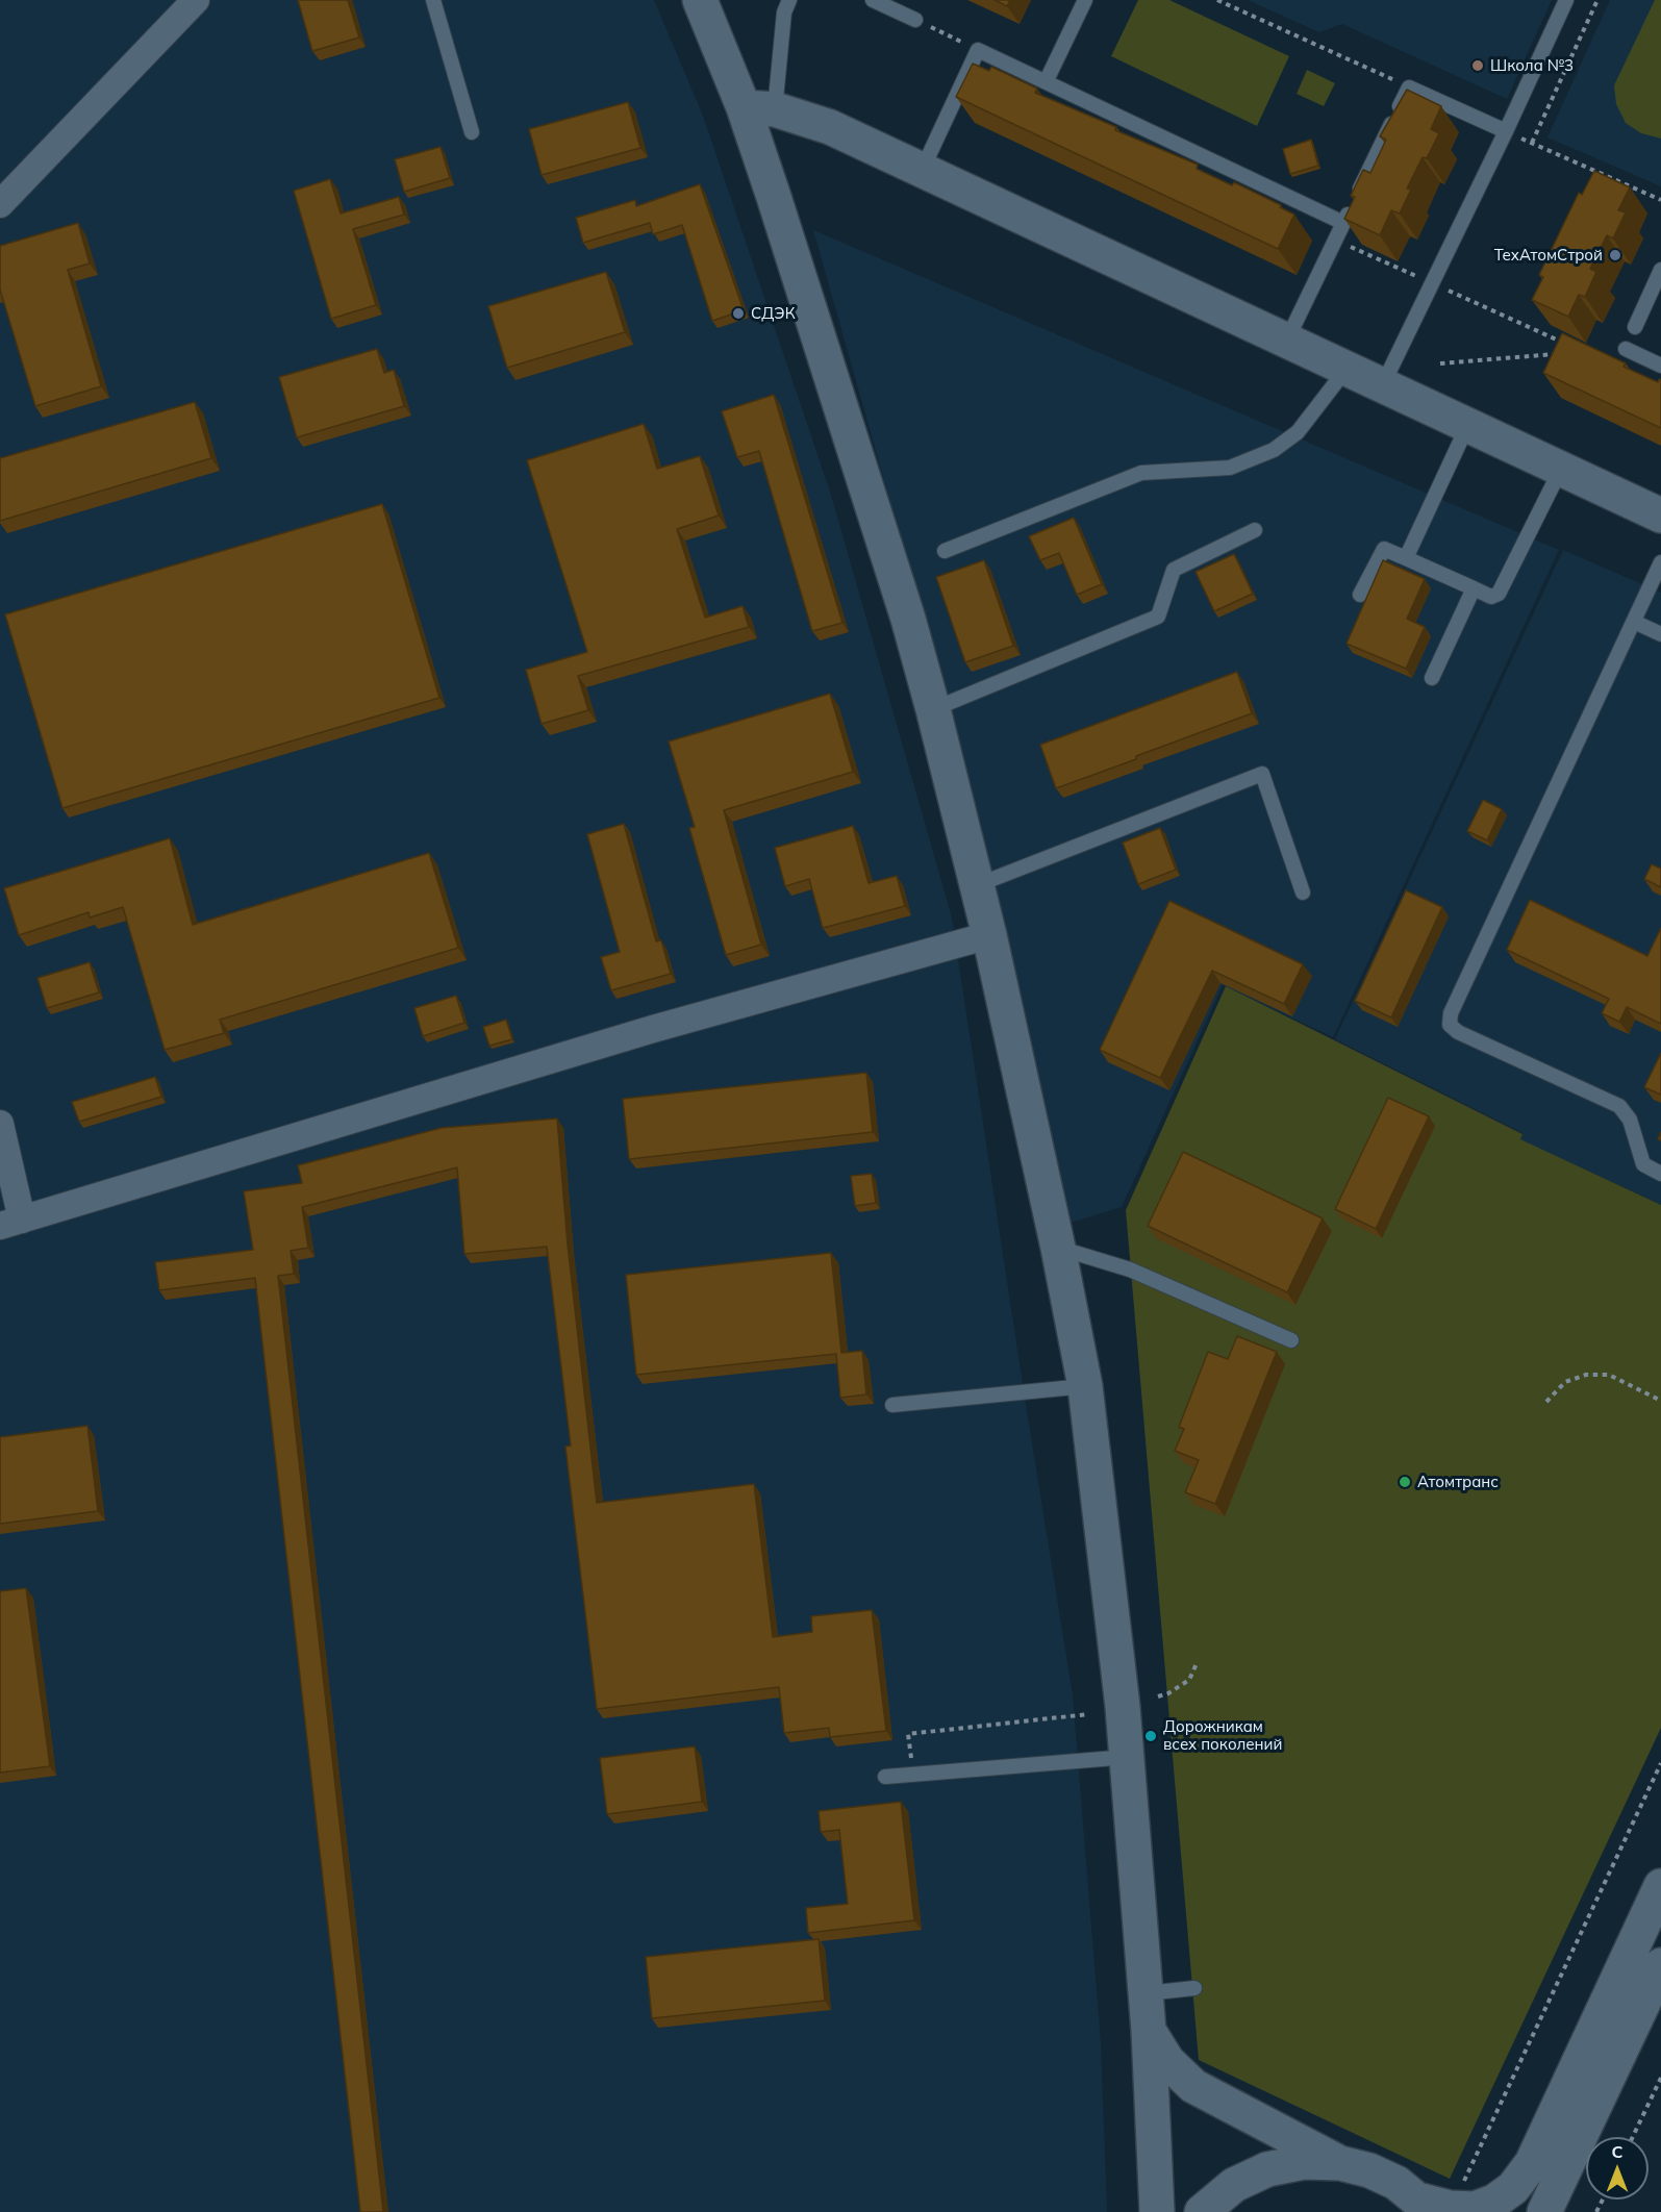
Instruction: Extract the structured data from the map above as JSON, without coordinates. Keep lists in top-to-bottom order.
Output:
{
  "places": [
    "Школа №3",
    "ТехАтомСтрой",
    "СДЭК",
    "Атомтранс",
    "Дорожникам всех поколений"
  ],
  "north": "top"
}
